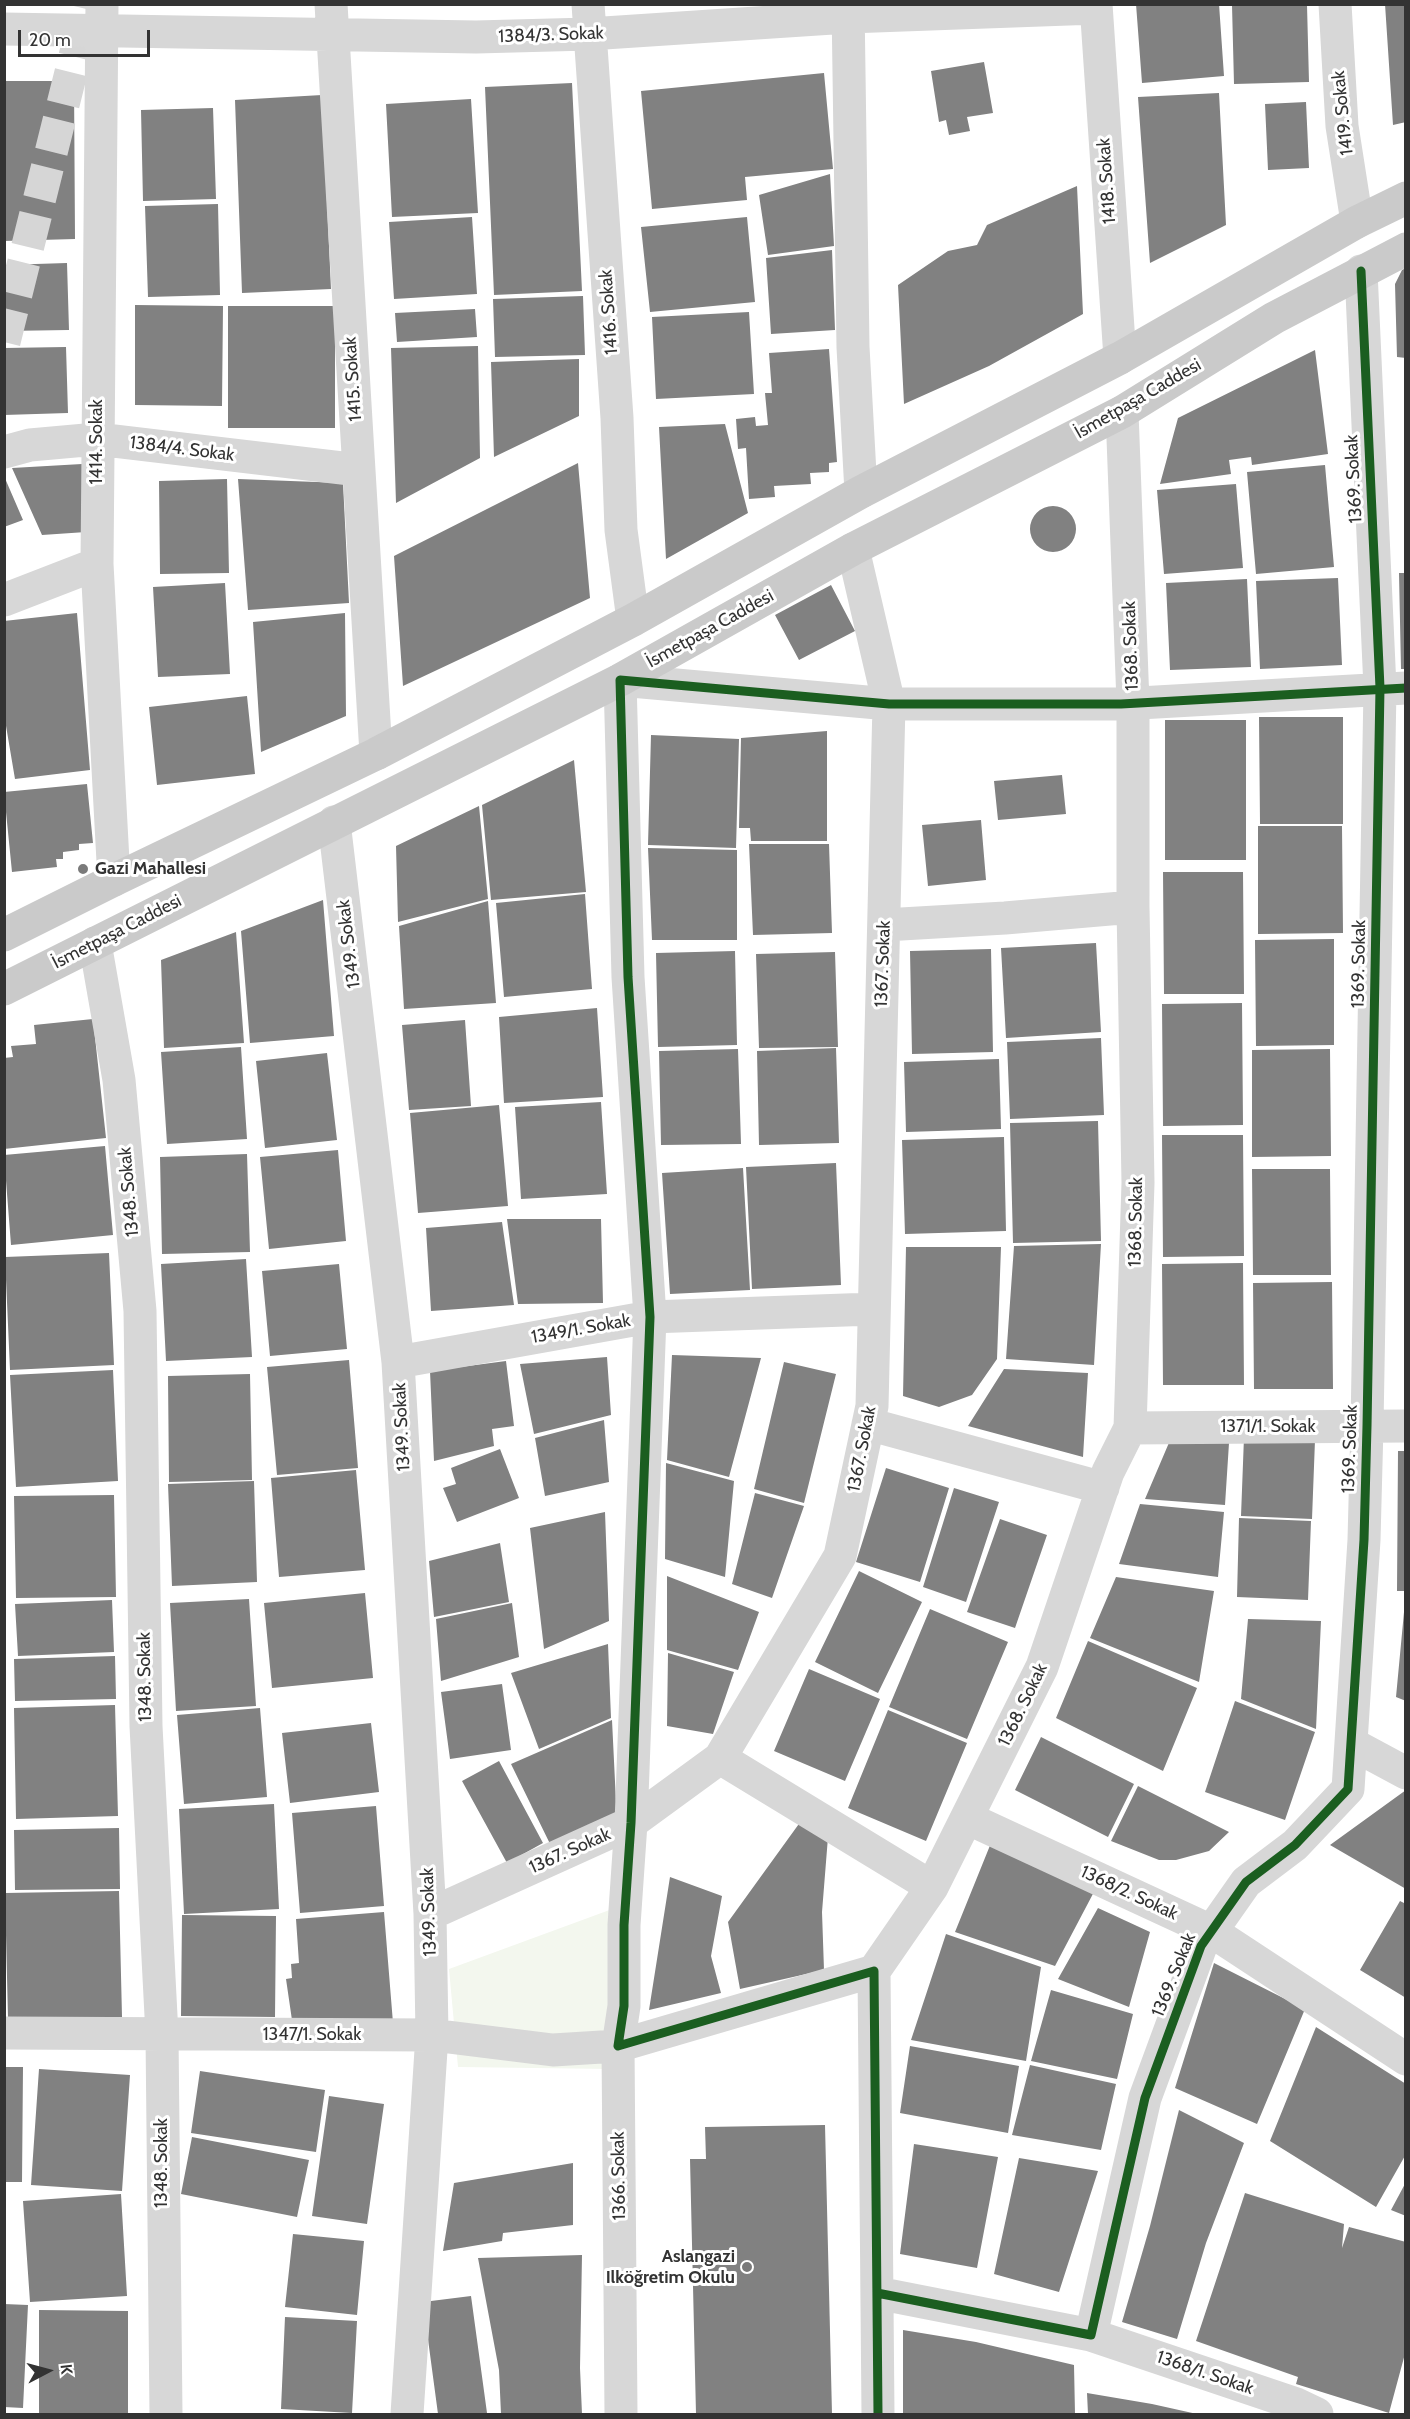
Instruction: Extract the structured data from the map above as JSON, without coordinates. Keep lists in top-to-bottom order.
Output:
{
  "streets": {
    "main road": ["İsmetpaşa Caddesi"],
    "street": [
      "1384/3. Sokak",
      "1419. Sokak",
      "1418. Sokak",
      "1416. Sokak",
      "1415. Sokak",
      "1414. Sokak",
      "1384/4. Sokak",
      "1369. Sokak",
      "1368. Sokak",
      "1349. Sokak",
      "1367. Sokak",
      "1348. Sokak",
      "1349/1. Sokak",
      "1371/1. Sokak",
      "1368/2. Sokak",
      "1347/1. Sokak",
      "1366. Sokak",
      "1368/1. Sokak"
    ]
  },
  "crossings": [
    ["1384/3. Sokak", "1418. Sokak"],
    ["1384/3. Sokak", "1416. Sokak"],
    ["1384/3. Sokak", "1415. Sokak"],
    ["1384/3. Sokak", "1414. Sokak"],
    ["1415. Sokak", "1384/4. Sokak"],
    ["İsmetpaşa Caddesi", "1369. Sokak"],
    ["İsmetpaşa Caddesi", "1368. Sokak"],
    ["İsmetpaşa Caddesi", "1349. Sokak"],
    ["İsmetpaşa Caddesi", "1367. Sokak"],
    ["İsmetpaşa Caddesi", "1348. Sokak"],
    ["İsmetpaşa Caddesi", "1366. Sokak"],
    ["1414. Sokak", "1384/4. Sokak"],
    ["1369. Sokak", "1371/1. Sokak"],
    ["1369. Sokak", "1368/2. Sokak"],
    ["1369. Sokak", "1368/1. Sokak"],
    ["1368. Sokak", "1371/1. Sokak"],
    ["1368. Sokak", "1368/2. Sokak"],
    ["1368. Sokak", "1347/1. Sokak"],
    ["1349. Sokak", "1367. Sokak"],
    ["1349. Sokak", "1349/1. Sokak"],
    ["1349. Sokak", "1347/1. Sokak"],
    ["1367. Sokak", "1349/1. Sokak"],
    ["1367. Sokak", "1366. Sokak"],
    ["1348. Sokak", "1347/1. Sokak"],
    ["1349/1. Sokak", "1366. Sokak"],
    ["1347/1. Sokak", "1366. Sokak"]
  ],
  "places": ["Gazi Mahallesi", "Aslangazi Ilköğretim Okulu"],
  "scale_bar": "20 m",
  "north": "right"
}
